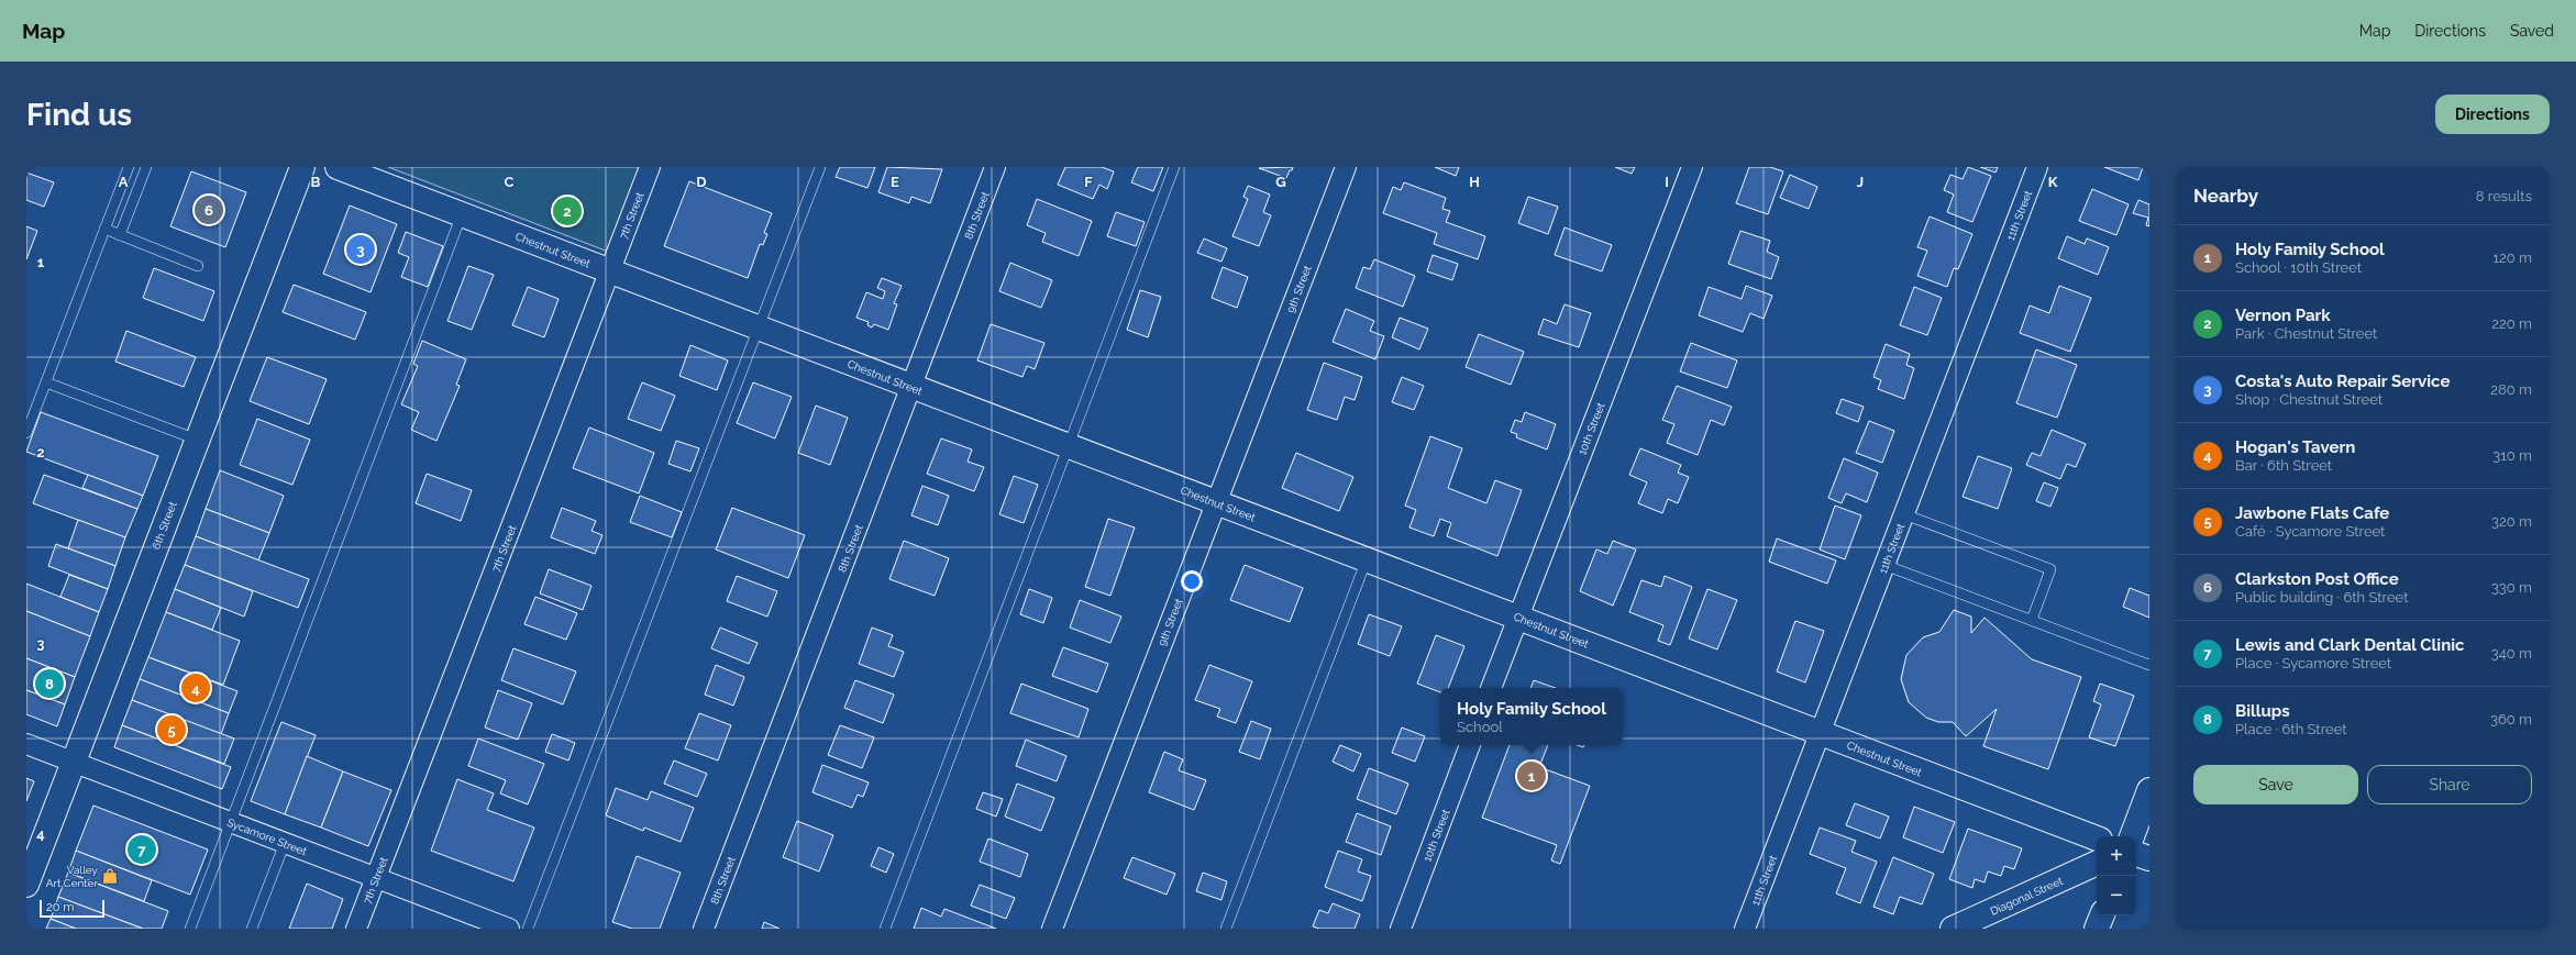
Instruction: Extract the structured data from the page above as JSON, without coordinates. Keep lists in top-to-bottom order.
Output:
{
  "streets": {
    "street": [
      "7th Street",
      "8th Street",
      "11th Street",
      "Chestnut Street",
      "9th Street",
      "10th Street",
      "6th Street",
      "Sycamore Street",
      "Diagonal Street"
    ]
  },
  "crossings": [
    ["7th Street", "Chestnut Street"],
    ["7th Street", "Sycamore Street"],
    ["8th Street", "Chestnut Street"],
    ["11th Street", "Chestnut Street"],
    ["Chestnut Street", "9th Street"],
    ["Chestnut Street", "10th Street"],
    ["6th Street", "Sycamore Street"]
  ],
  "places": {
    "shop": ["Valley Art Center"]
  },
  "scale_bar": "20 m",
  "page": {
    "header": "Map",
    "nav": ["Map", "Directions", "Saved"],
    "buttons": [
      "Directions",
      ["Save", "Share"]
    ],
    "title": "Find us",
    "heading": ["Nearby", "8 results"],
    "pins": [
      "6",
      "2",
      "3",
      "8",
      "4",
      "5",
      "1",
      "7"
    ],
    "list": [
      {
        "mark": "1",
        "name": "Holy Family School",
        "note": "School · 10th Street",
        "value": "120 m"
      },
      {
        "mark": "2",
        "name": "Vernon Park",
        "note": "Park · Chestnut Street",
        "value": "220 m"
      },
      {
        "mark": "3",
        "name": "Costa's Auto Repair Service",
        "note": "Shop · Chestnut Street",
        "value": "280 m"
      },
      {
        "mark": "4",
        "name": "Hogan's Tavern",
        "note": "Bar · 6th Street",
        "value": "310 m"
      },
      {
        "mark": "5",
        "name": "Jawbone Flats Cafe",
        "note": "Café · Sycamore Street",
        "value": "320 m"
      },
      {
        "mark": "6",
        "name": "Clarkston Post Office",
        "note": "Public building · 6th Street",
        "value": "330 m"
      },
      {
        "mark": "7",
        "name": "Lewis and Clark Dental Clinic",
        "note": "Place · Sycamore Street",
        "value": "340 m"
      },
      {
        "mark": "8",
        "name": "Billups",
        "note": "Place · 6th Street",
        "value": "360 m"
      }
    ],
    "popup": ["Holy Family School", "School"],
    "map_buttons": ["+", "−"],
    "scale": "20 m"
  },
  "grid": {
    "columns": [
      "A",
      "B",
      "C",
      "D",
      "E",
      "F",
      "G",
      "H",
      "I",
      "J",
      "K"
    ],
    "rows": [
      "1",
      "2",
      "3",
      "4"
    ]
  }
}
